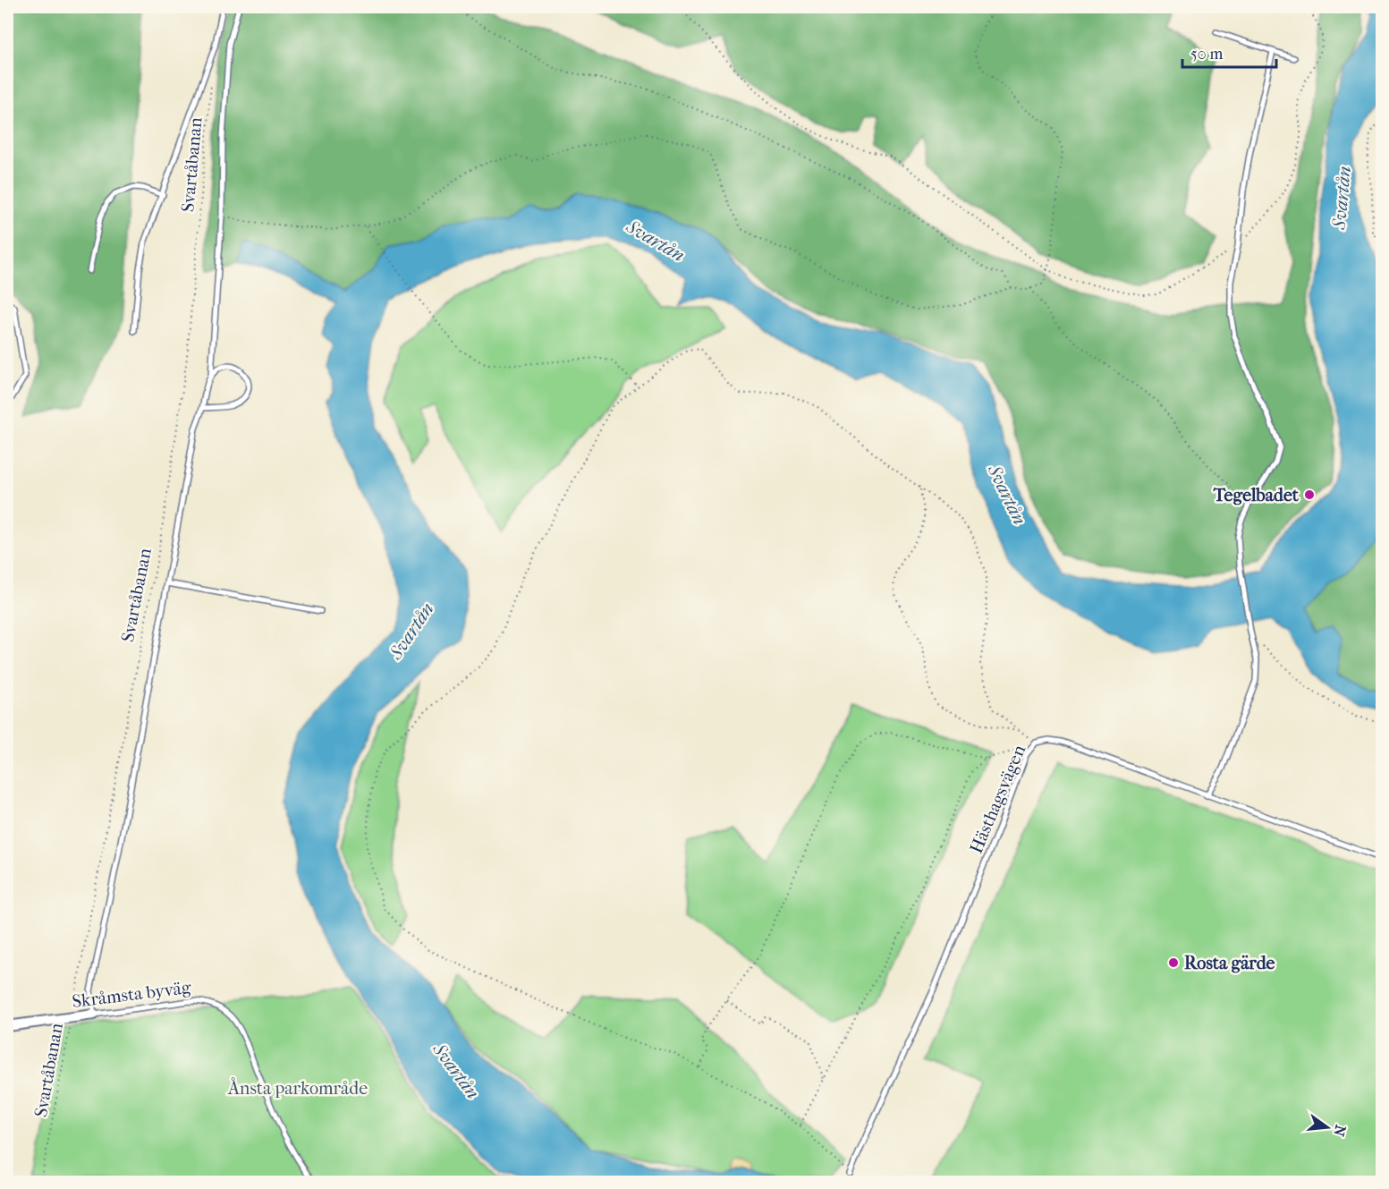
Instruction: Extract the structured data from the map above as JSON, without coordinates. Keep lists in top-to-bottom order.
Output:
{
  "streets": {
    "street": ["Skråmsta byväg"],
    "lane": ["Hästhagsvägen"],
    "path": ["Svartåbanan"]
  },
  "crossings": [
    ["Svartåbanan", "Skråmsta byväg"]
  ],
  "water": ["Svartån"],
  "parks": ["Ånsta parkområde"],
  "places": ["Tegelbadet", "Rosta gärde"],
  "scale_bar": "50 m",
  "north": "right"
}
